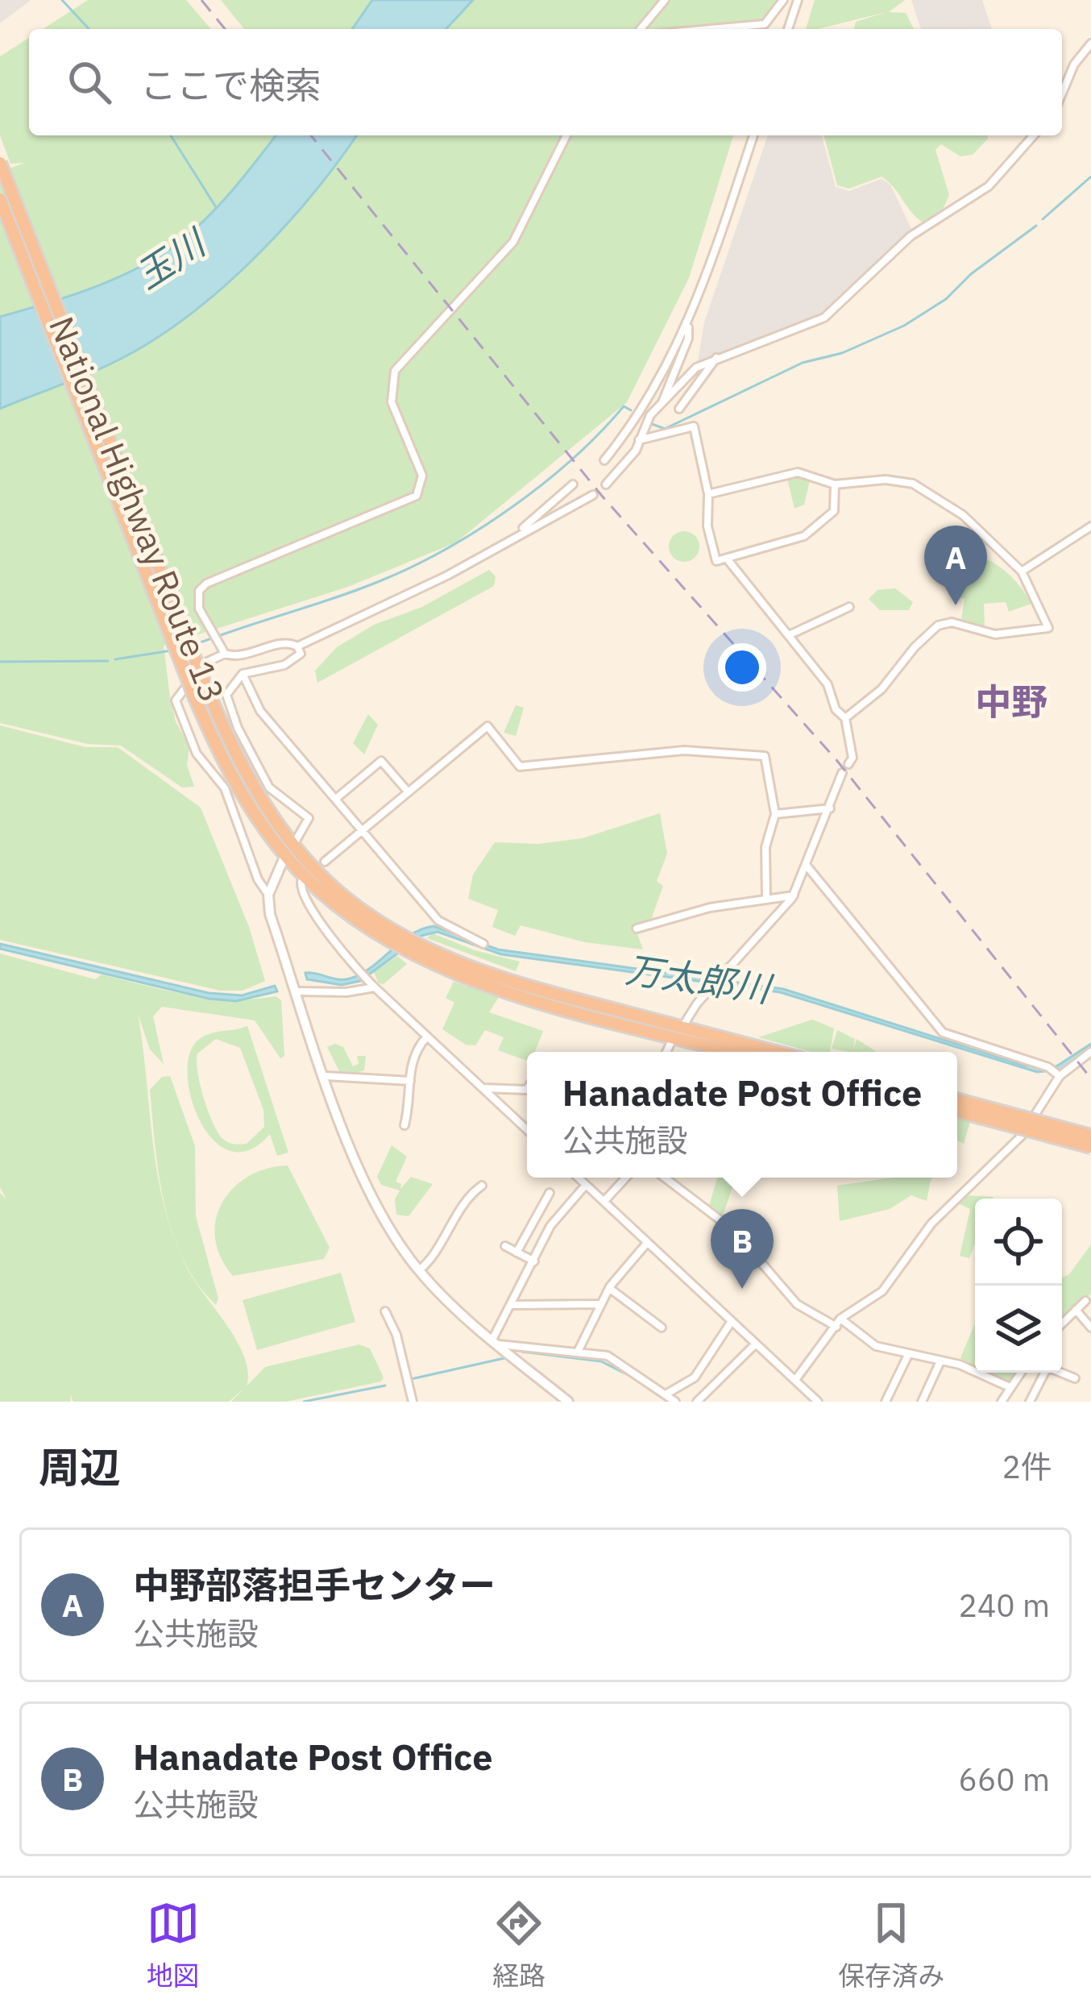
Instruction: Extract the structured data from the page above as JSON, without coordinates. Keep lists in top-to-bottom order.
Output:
{
  "streets": {
    "highway": ["National Highway Route 13"]
  },
  "districts": ["中野"],
  "water": ["玉川", "万太郎川"],
  "page": {
    "search": "ここで検索",
    "pins": ["A", "B"],
    "popup": ["Hanadate Post Office", "公共施設"],
    "heading": ["周辺", "2件"],
    "list": [
      {
        "mark": "A",
        "name": "中野部落担手センター",
        "note": "公共施設",
        "value": "240 m"
      },
      {
        "mark": "B",
        "name": "Hanadate Post Office",
        "note": "公共施設",
        "value": "660 m"
      }
    ],
    "nav": ["地図", "経路", "保存済み"]
  }
}
